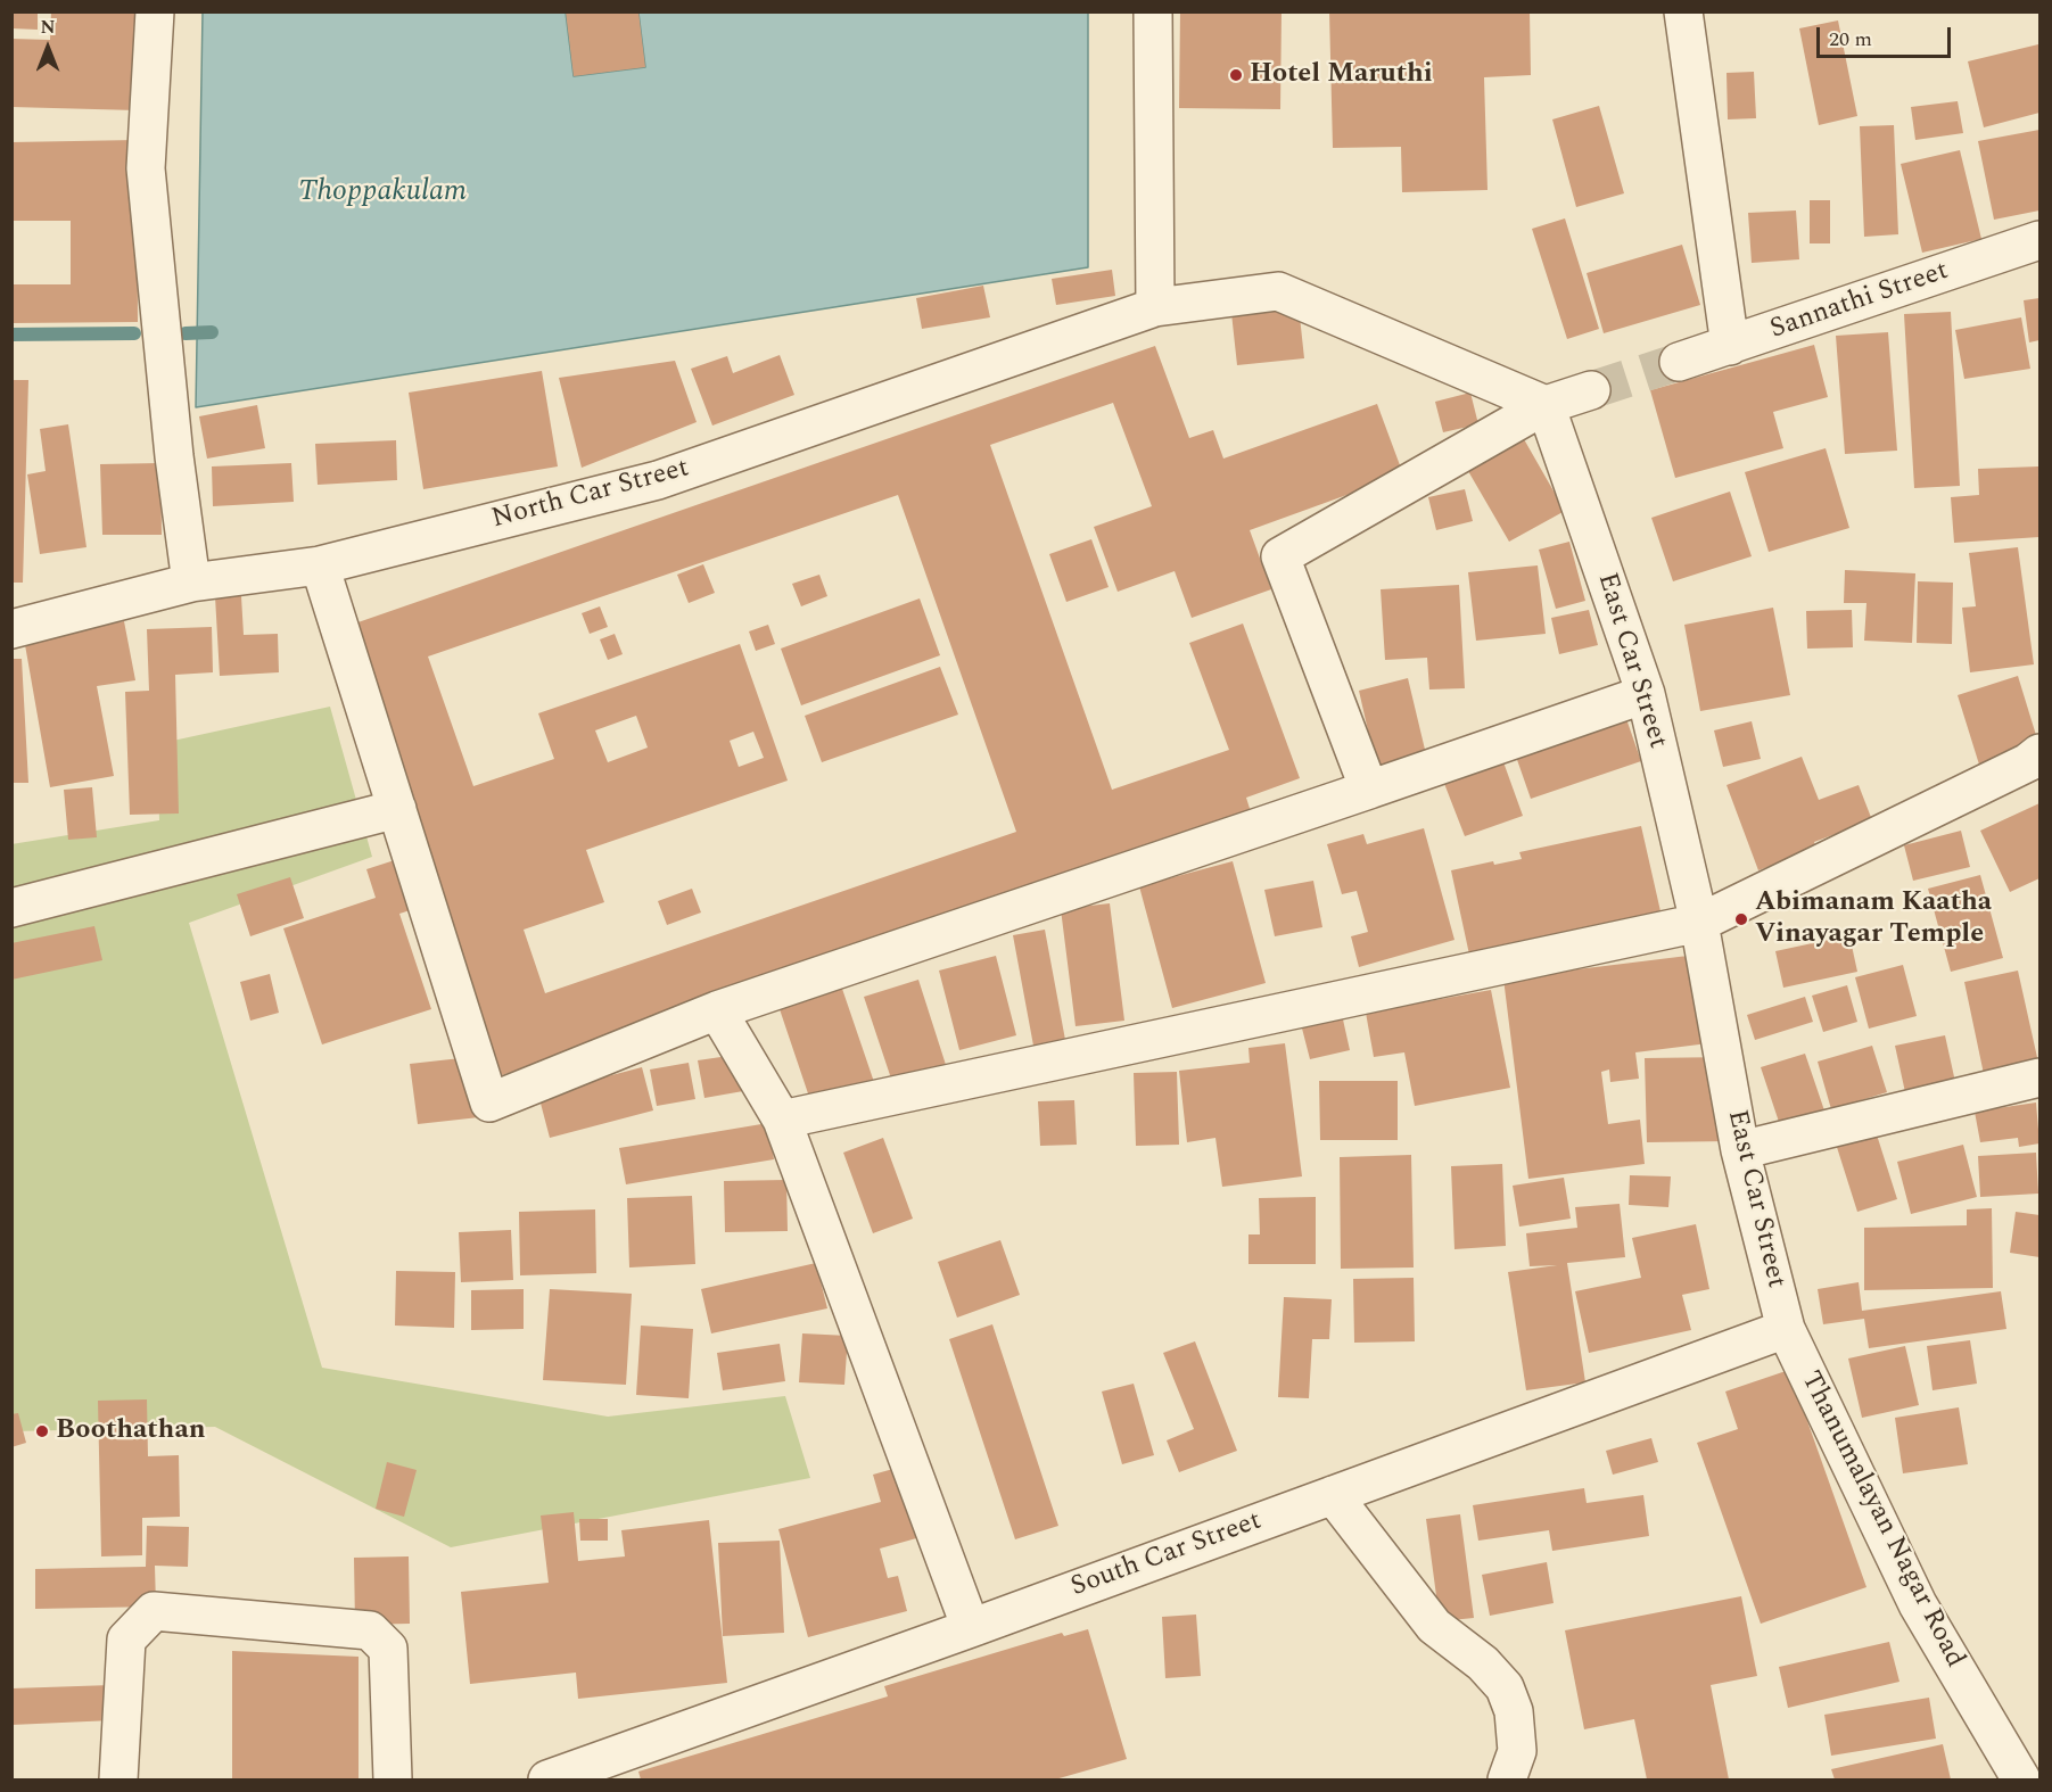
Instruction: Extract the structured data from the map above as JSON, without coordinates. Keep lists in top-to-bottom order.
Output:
{
  "streets": {
    "street": [
      "Sannathi Street",
      "North Car Street",
      "East Car Street",
      "Thanumalayan Nagar Road",
      "South Car Street"
    ]
  },
  "crossings": [
    ["East Car Street", "Thanumalayan Nagar Road"],
    ["East Car Street", "South Car Street"],
    ["Thanumalayan Nagar Road", "South Car Street"]
  ],
  "water": ["Thoppakulam"],
  "places": ["Hotel Maruthi", "Abimanam Kaatha Vinayagar Temple", "Boothathan"],
  "scale_bar": "20 m",
  "north": "top"
}
